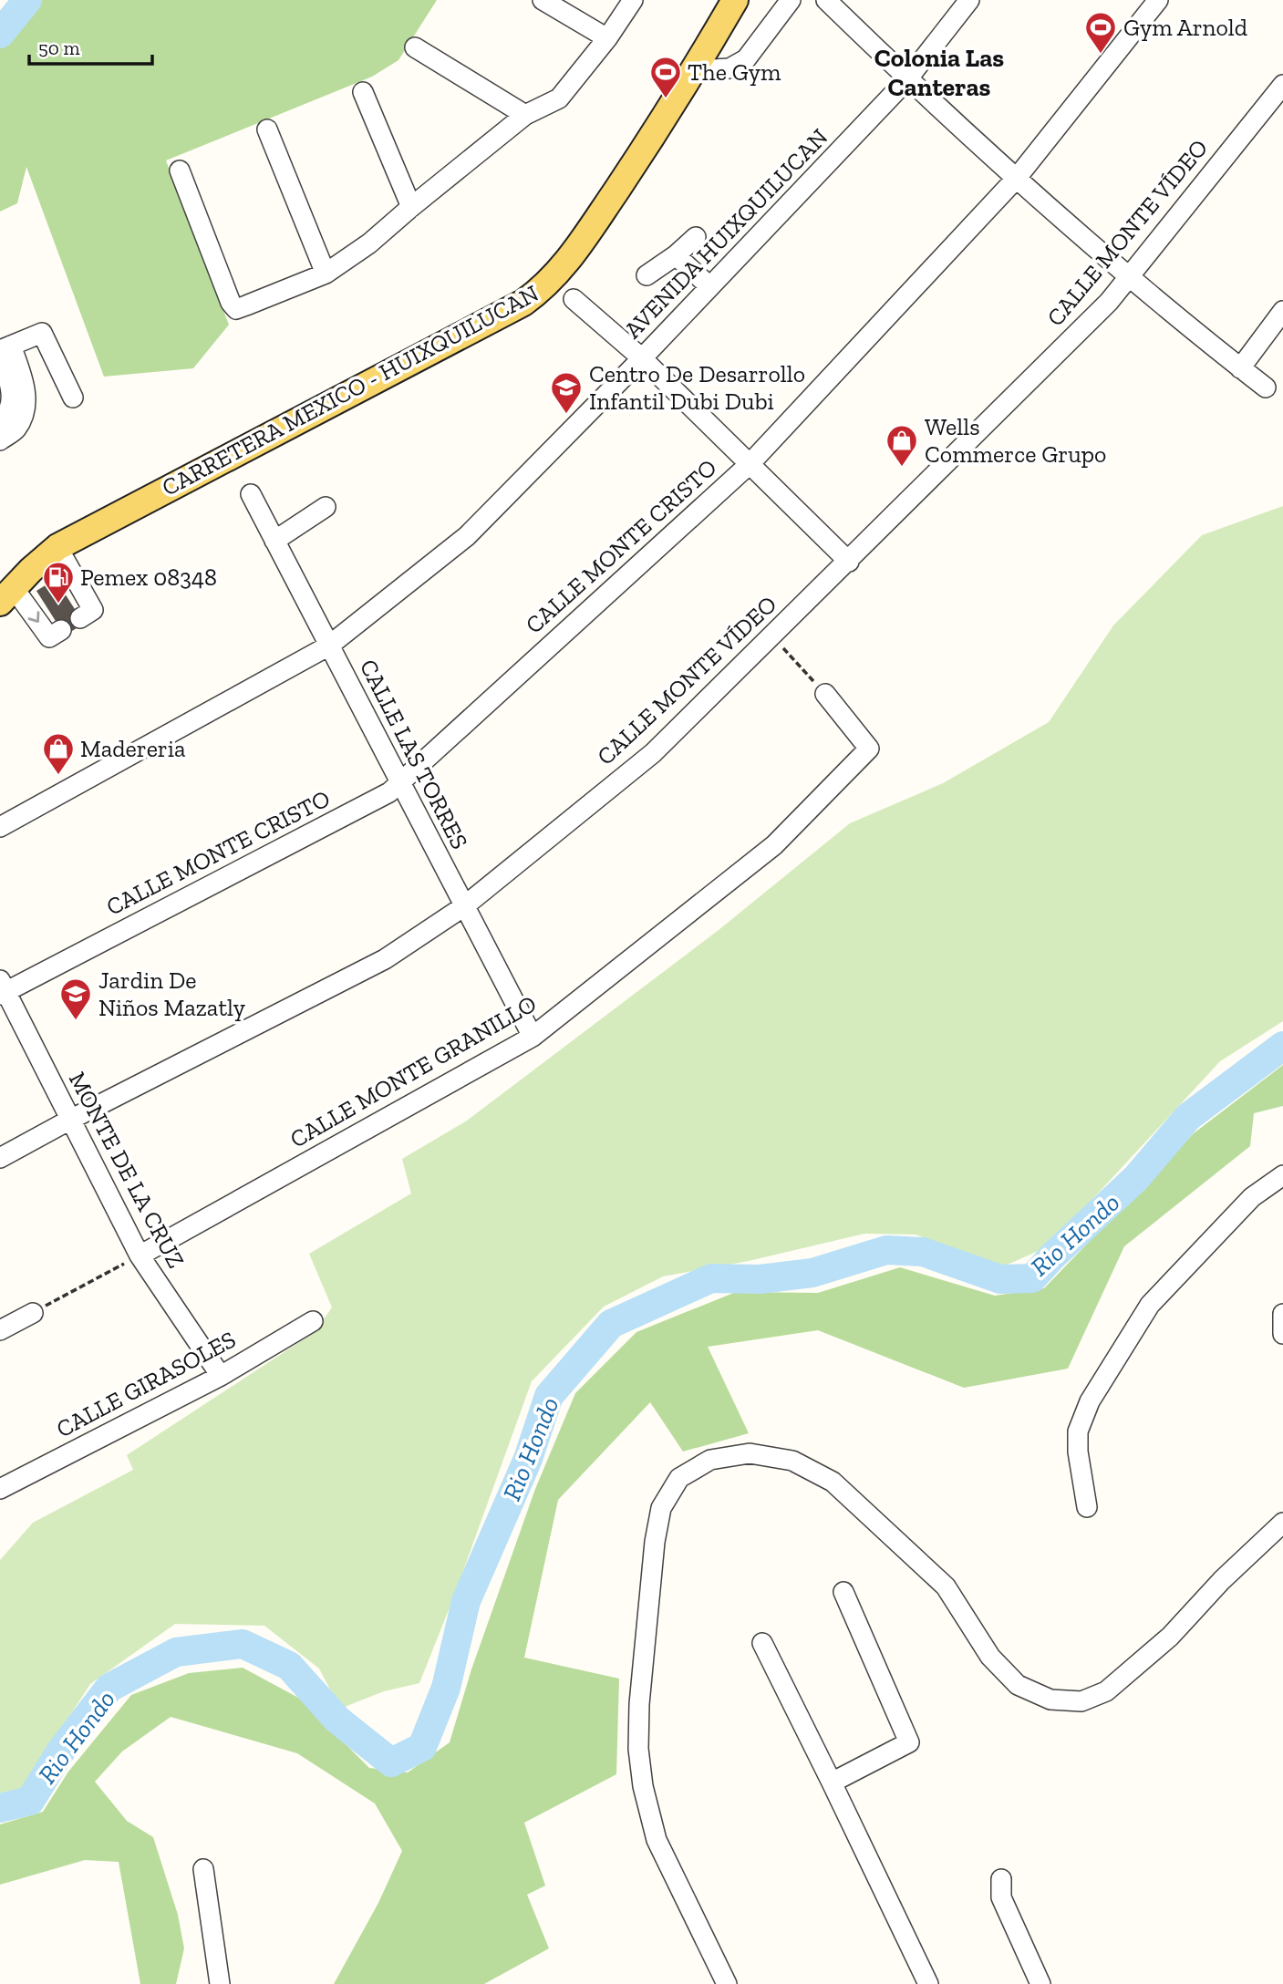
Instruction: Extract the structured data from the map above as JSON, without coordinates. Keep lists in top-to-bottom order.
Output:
{
  "streets": {
    "main road": ["CARRETERA MEXICO - HUIXQUILUCAN"],
    "street": [
      "CALLE MONTE VÍDEO",
      "AVENIDA HUIXQUILUCAN",
      "CALLE MONTE CRISTO",
      "CALLE LAS TORRES",
      "CALLE MONTE GRANILLO",
      "MONTE DE LA CRUZ",
      "CALLE GIRASOLES"
    ]
  },
  "crossings": [
    ["CALLE MONTE VÍDEO", "CALLE LAS TORRES"],
    ["CALLE MONTE VÍDEO", "MONTE DE LA CRUZ"],
    ["AVENIDA HUIXQUILUCAN", "CALLE LAS TORRES"],
    ["CALLE MONTE CRISTO", "CALLE LAS TORRES"],
    ["CALLE MONTE CRISTO", "MONTE DE LA CRUZ"],
    ["CALLE LAS TORRES", "CALLE MONTE GRANILLO"],
    ["CALLE MONTE GRANILLO", "MONTE DE LA CRUZ"],
    ["MONTE DE LA CRUZ", "CALLE GIRASOLES"]
  ],
  "districts": ["Colonia Las Canteras"],
  "water": ["Rio Hondo"],
  "places": {
    "sports": ["Gym Arnold", "The Gym"],
    "school or university": ["Centro De Desarrollo Infantil Dubi Dubi", "Jardin De Niños Mazatly"],
    "shop": ["Wells Commerce Grupo", "Madereria"],
    "fuel station": ["Pemex 08348"]
  },
  "scale_bar": "50 m"
}
